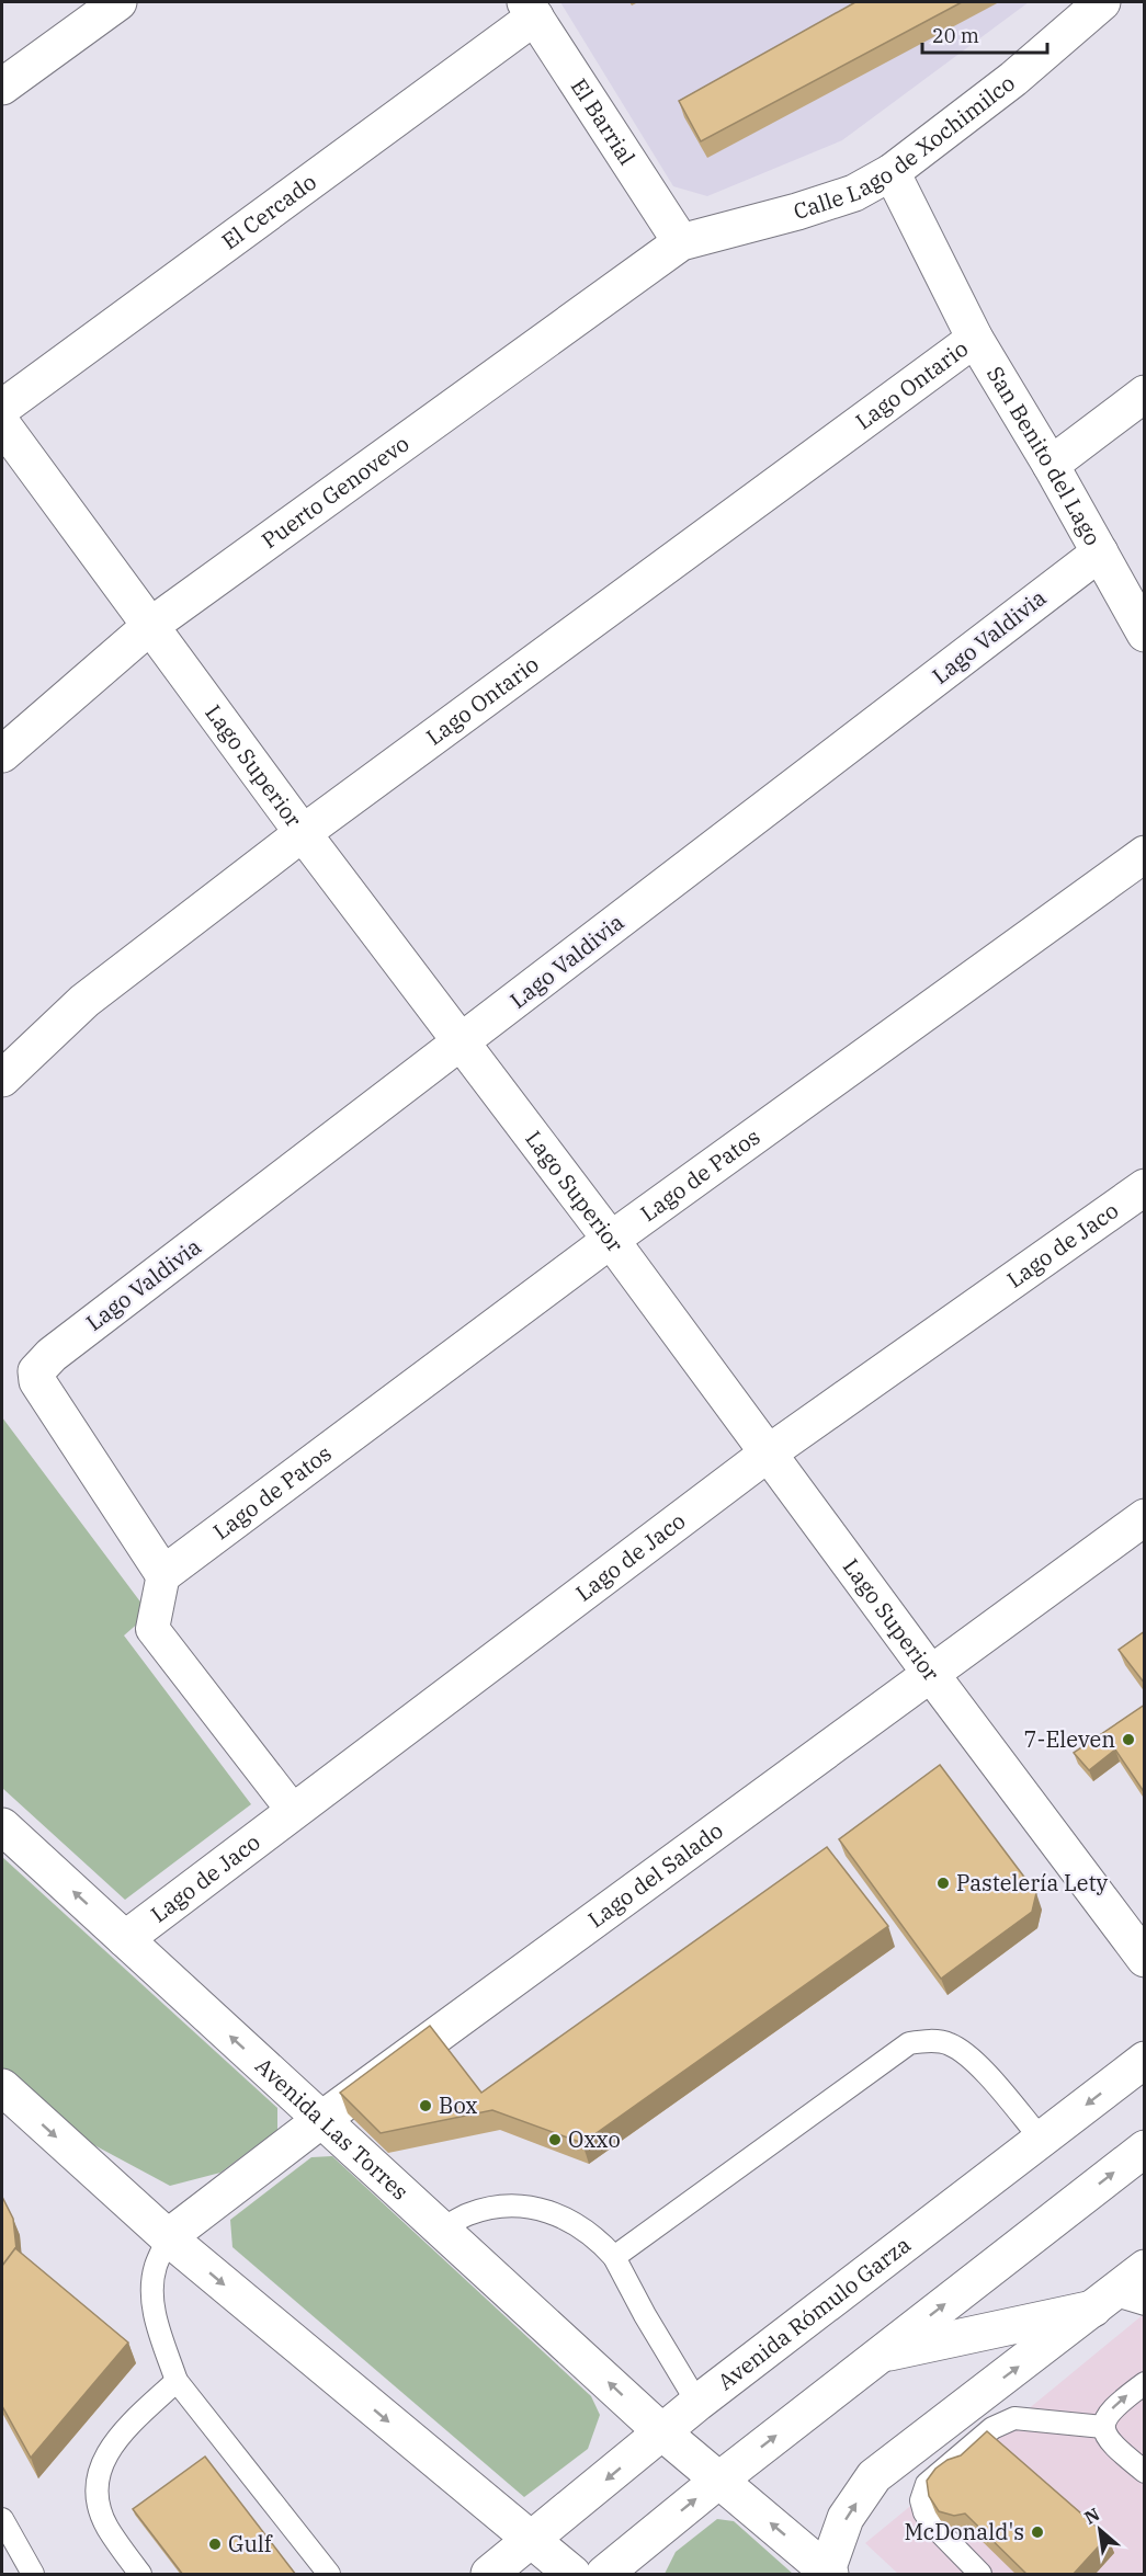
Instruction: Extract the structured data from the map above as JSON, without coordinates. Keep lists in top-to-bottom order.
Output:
{
  "streets": {
    "street": [
      "El Barrial",
      "Calle Lago de Xochimilco",
      "El Cercado",
      "Lago Ontario",
      "San Benito del Lago",
      "Puerto Genovevo",
      "Lago Valdivia",
      "Lago Superior",
      "Lago de Patos",
      "Lago de Jaco",
      "Lago del Salado",
      "Avenida Las Torres",
      "Avenida Rómulo Garza"
    ]
  },
  "crossings": [
    ["El Barrial", "Calle Lago de Xochimilco"],
    ["El Barrial", "El Cercado"],
    ["El Barrial", "Puerto Genovevo"],
    ["Calle Lago de Xochimilco", "San Benito del Lago"],
    ["Calle Lago de Xochimilco", "Puerto Genovevo"],
    ["Lago Ontario", "San Benito del Lago"],
    ["Lago Ontario", "Lago Superior"],
    ["San Benito del Lago", "Lago Valdivia"],
    ["Puerto Genovevo", "Lago Superior"],
    ["Lago Valdivia", "Lago Superior"],
    ["Lago Valdivia", "Lago de Patos"],
    ["Lago Superior", "Lago de Patos"],
    ["Lago Superior", "Lago de Jaco"],
    ["Lago Superior", "Lago del Salado"],
    ["Lago de Jaco", "Avenida Las Torres"],
    ["Lago del Salado", "Avenida Las Torres"],
    ["Avenida Las Torres", "Avenida Rómulo Garza"]
  ],
  "places": [
    "7-Eleven",
    "Pastelería Lety",
    "Box",
    "Oxxo",
    "McDonald's",
    "Gulf"
  ],
  "scale_bar": "20 m",
  "north": "top left"
}
